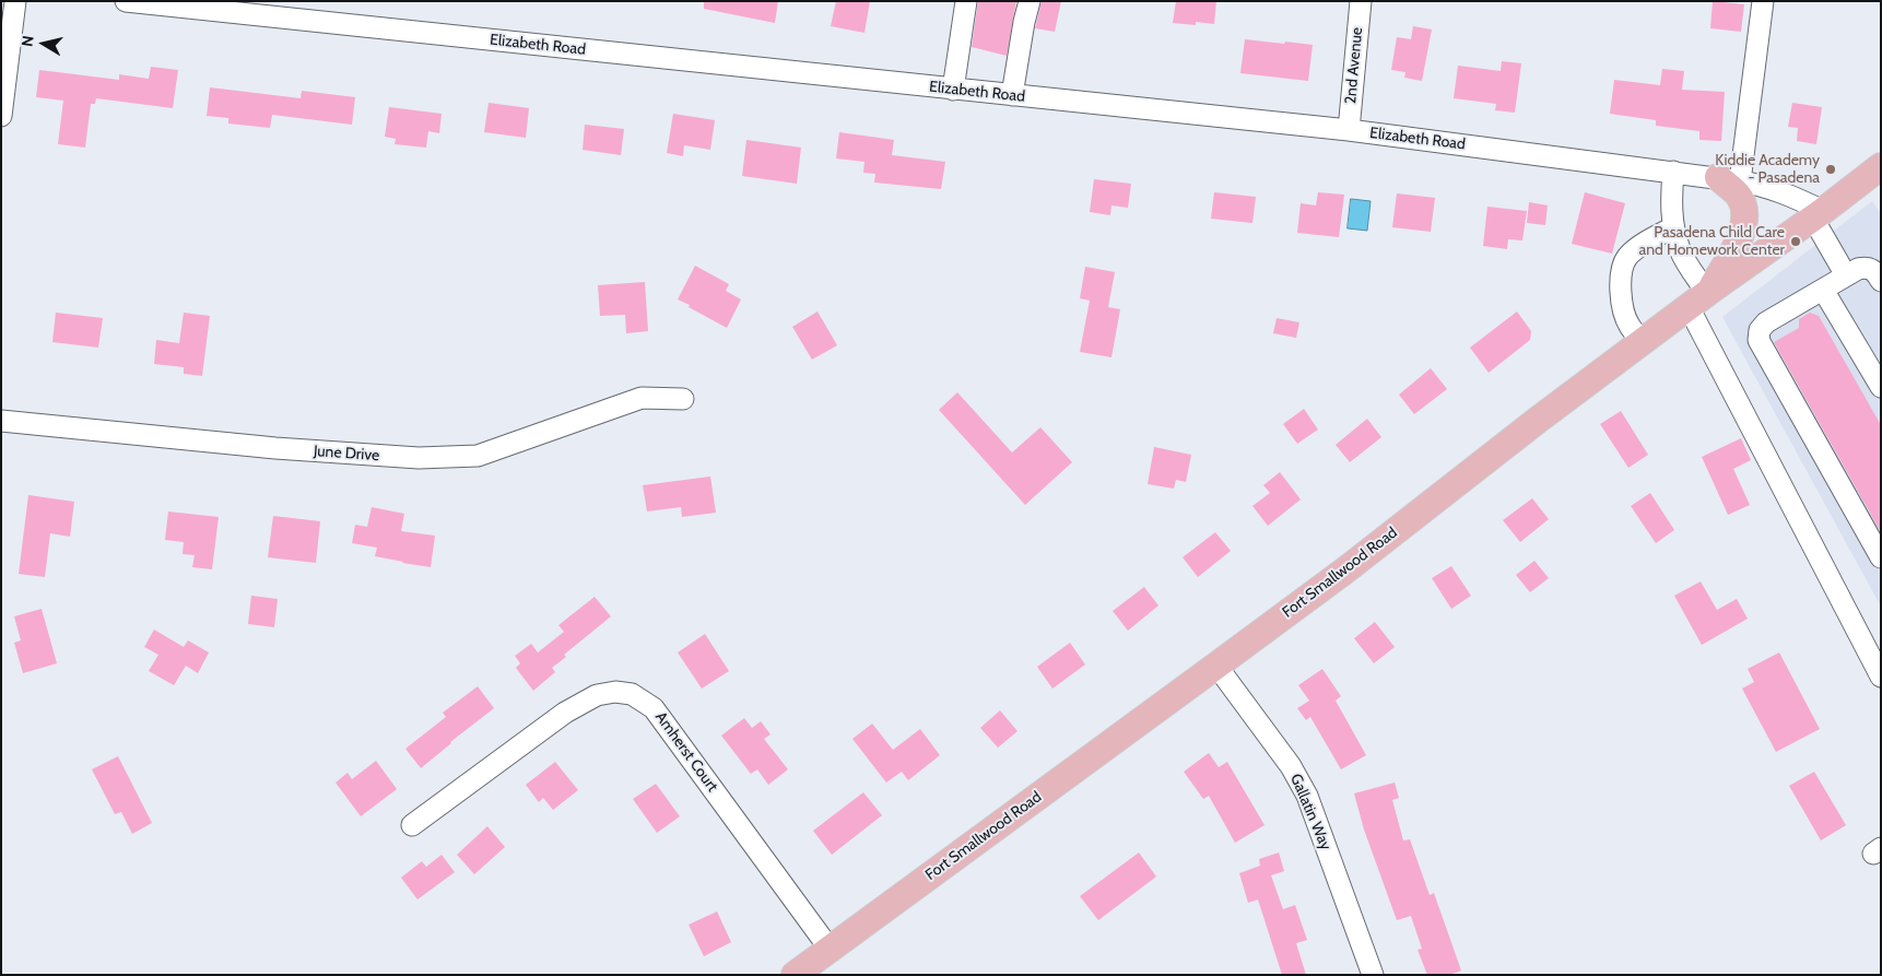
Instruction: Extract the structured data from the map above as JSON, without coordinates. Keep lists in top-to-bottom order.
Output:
{
  "streets": {
    "main road": ["Fort Smallwood Road"],
    "street": [
      "Elizabeth Road",
      "2nd Avenue",
      "June Drive",
      "Amherst Court",
      "Gallatin Way"
    ]
  },
  "crossings": [
    ["Elizabeth Road", "2nd Avenue"],
    ["Elizabeth Road", "Fort Smallwood Road"],
    ["Fort Smallwood Road", "Amherst Court"],
    ["Fort Smallwood Road", "Gallatin Way"]
  ],
  "places": ["Kiddie Academy - Pasadena", "Pasadena Child Care and Homework Center"],
  "north": "left"
}
